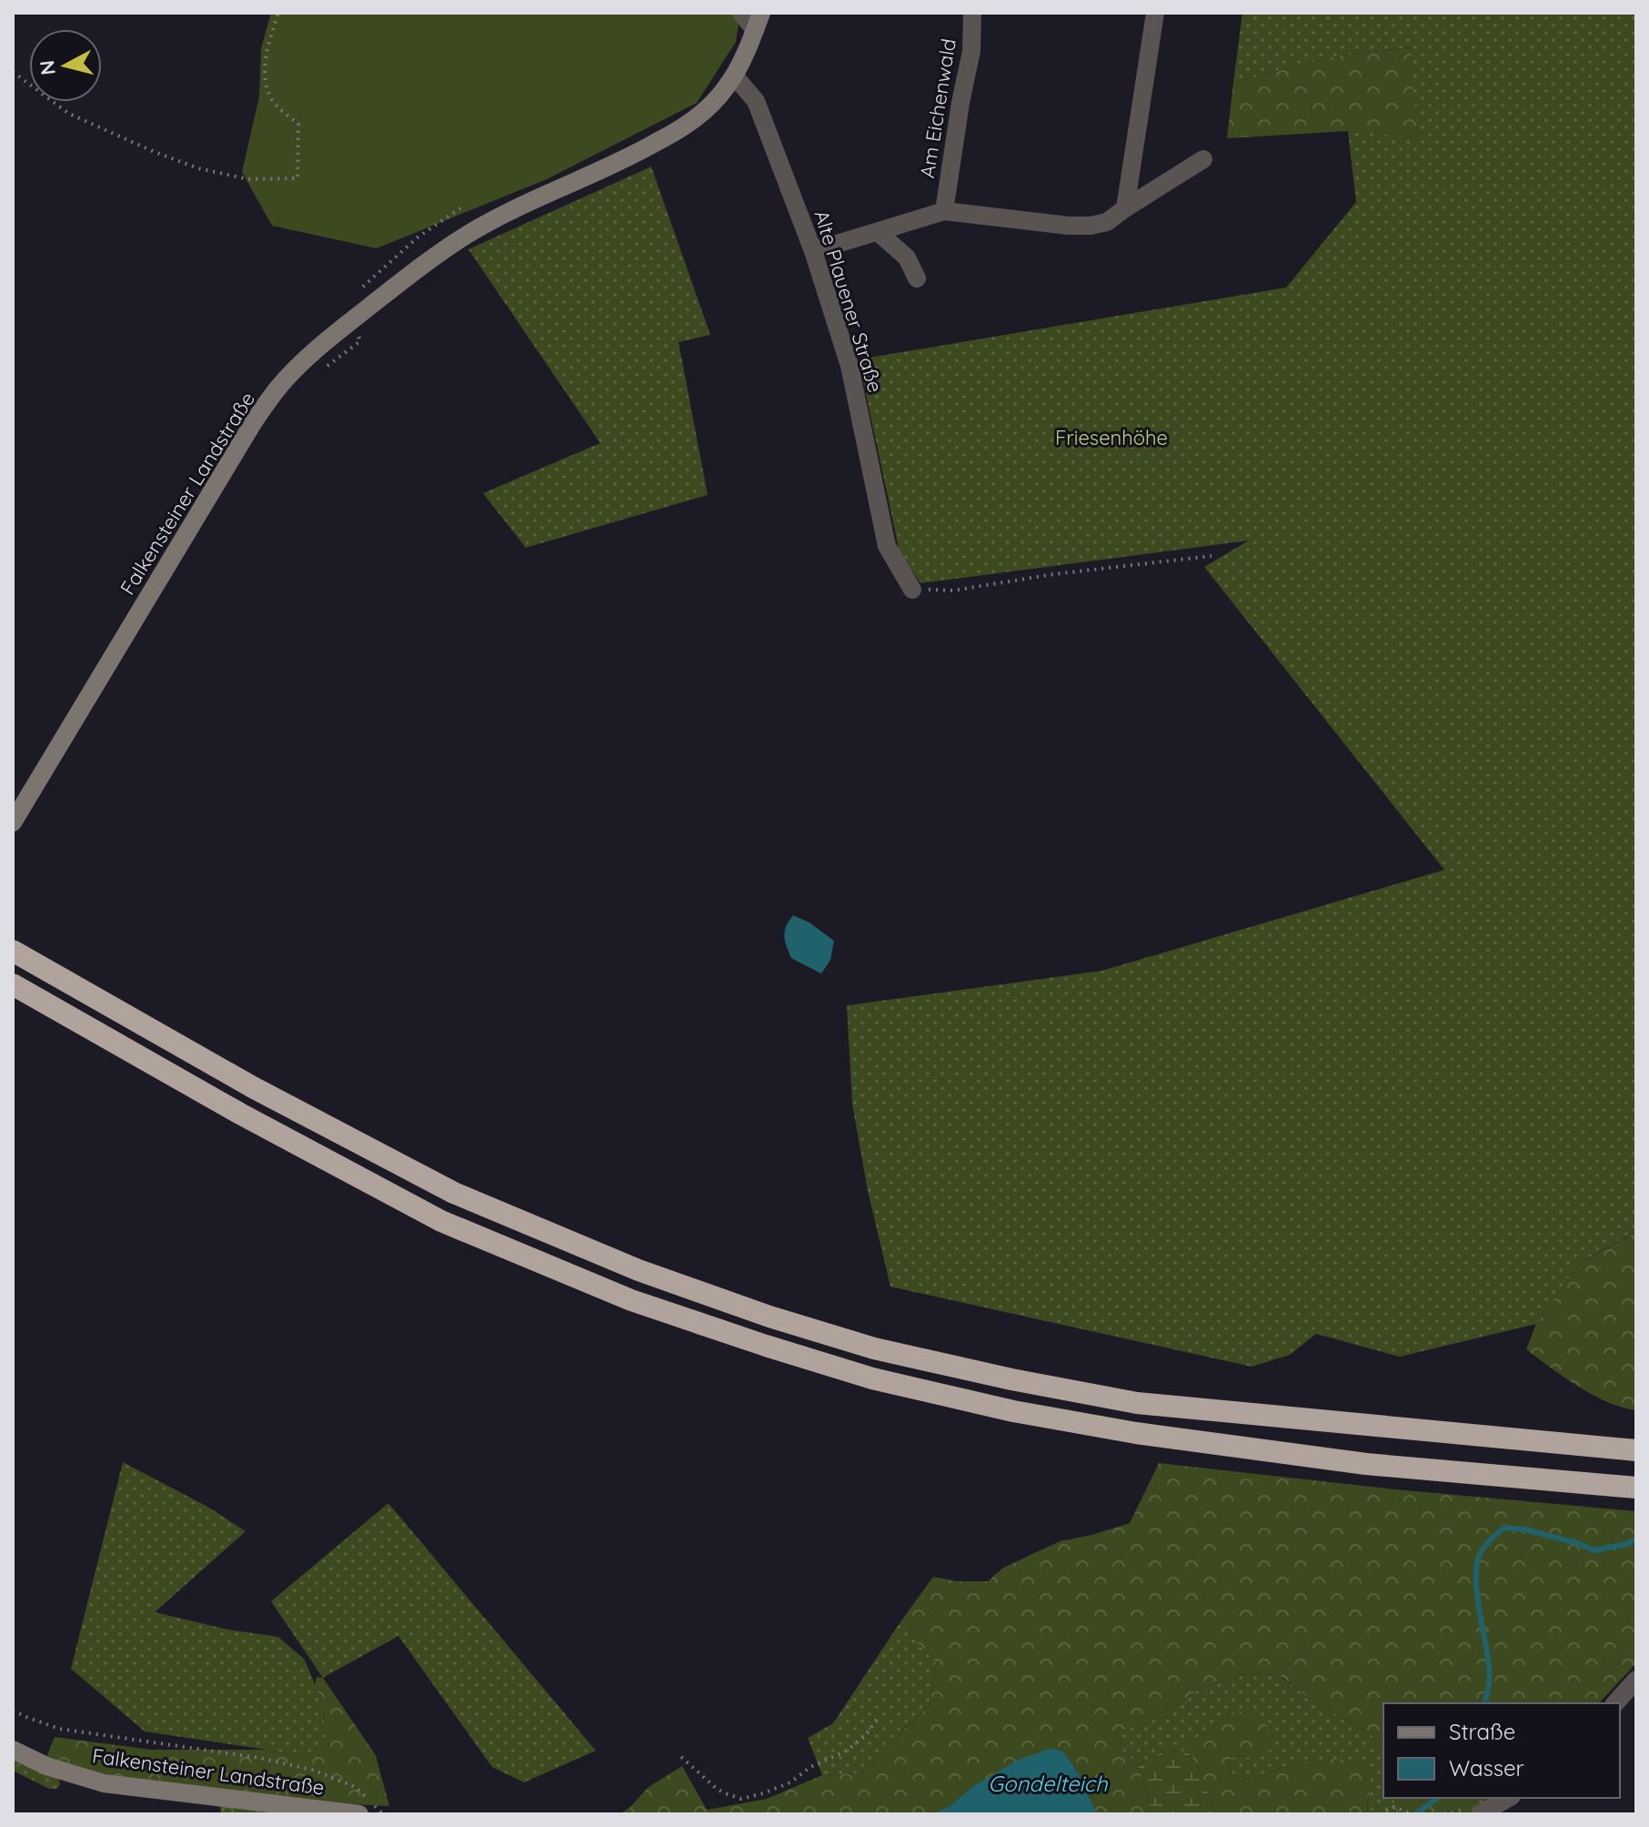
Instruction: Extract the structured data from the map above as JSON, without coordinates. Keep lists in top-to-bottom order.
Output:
{
  "streets": {
    "main road": ["Falkensteiner Landstraße"],
    "street": ["Am Eichenwald", "Alte Plauener Straße"]
  },
  "crossings": [
    ["Alte Plauener Straße", "Falkensteiner Landstraße"]
  ],
  "water": ["Gondelteich"],
  "parks": ["Friesenhöhe"],
  "legend": ["Straße", "Wasser"],
  "north": "left"
}
